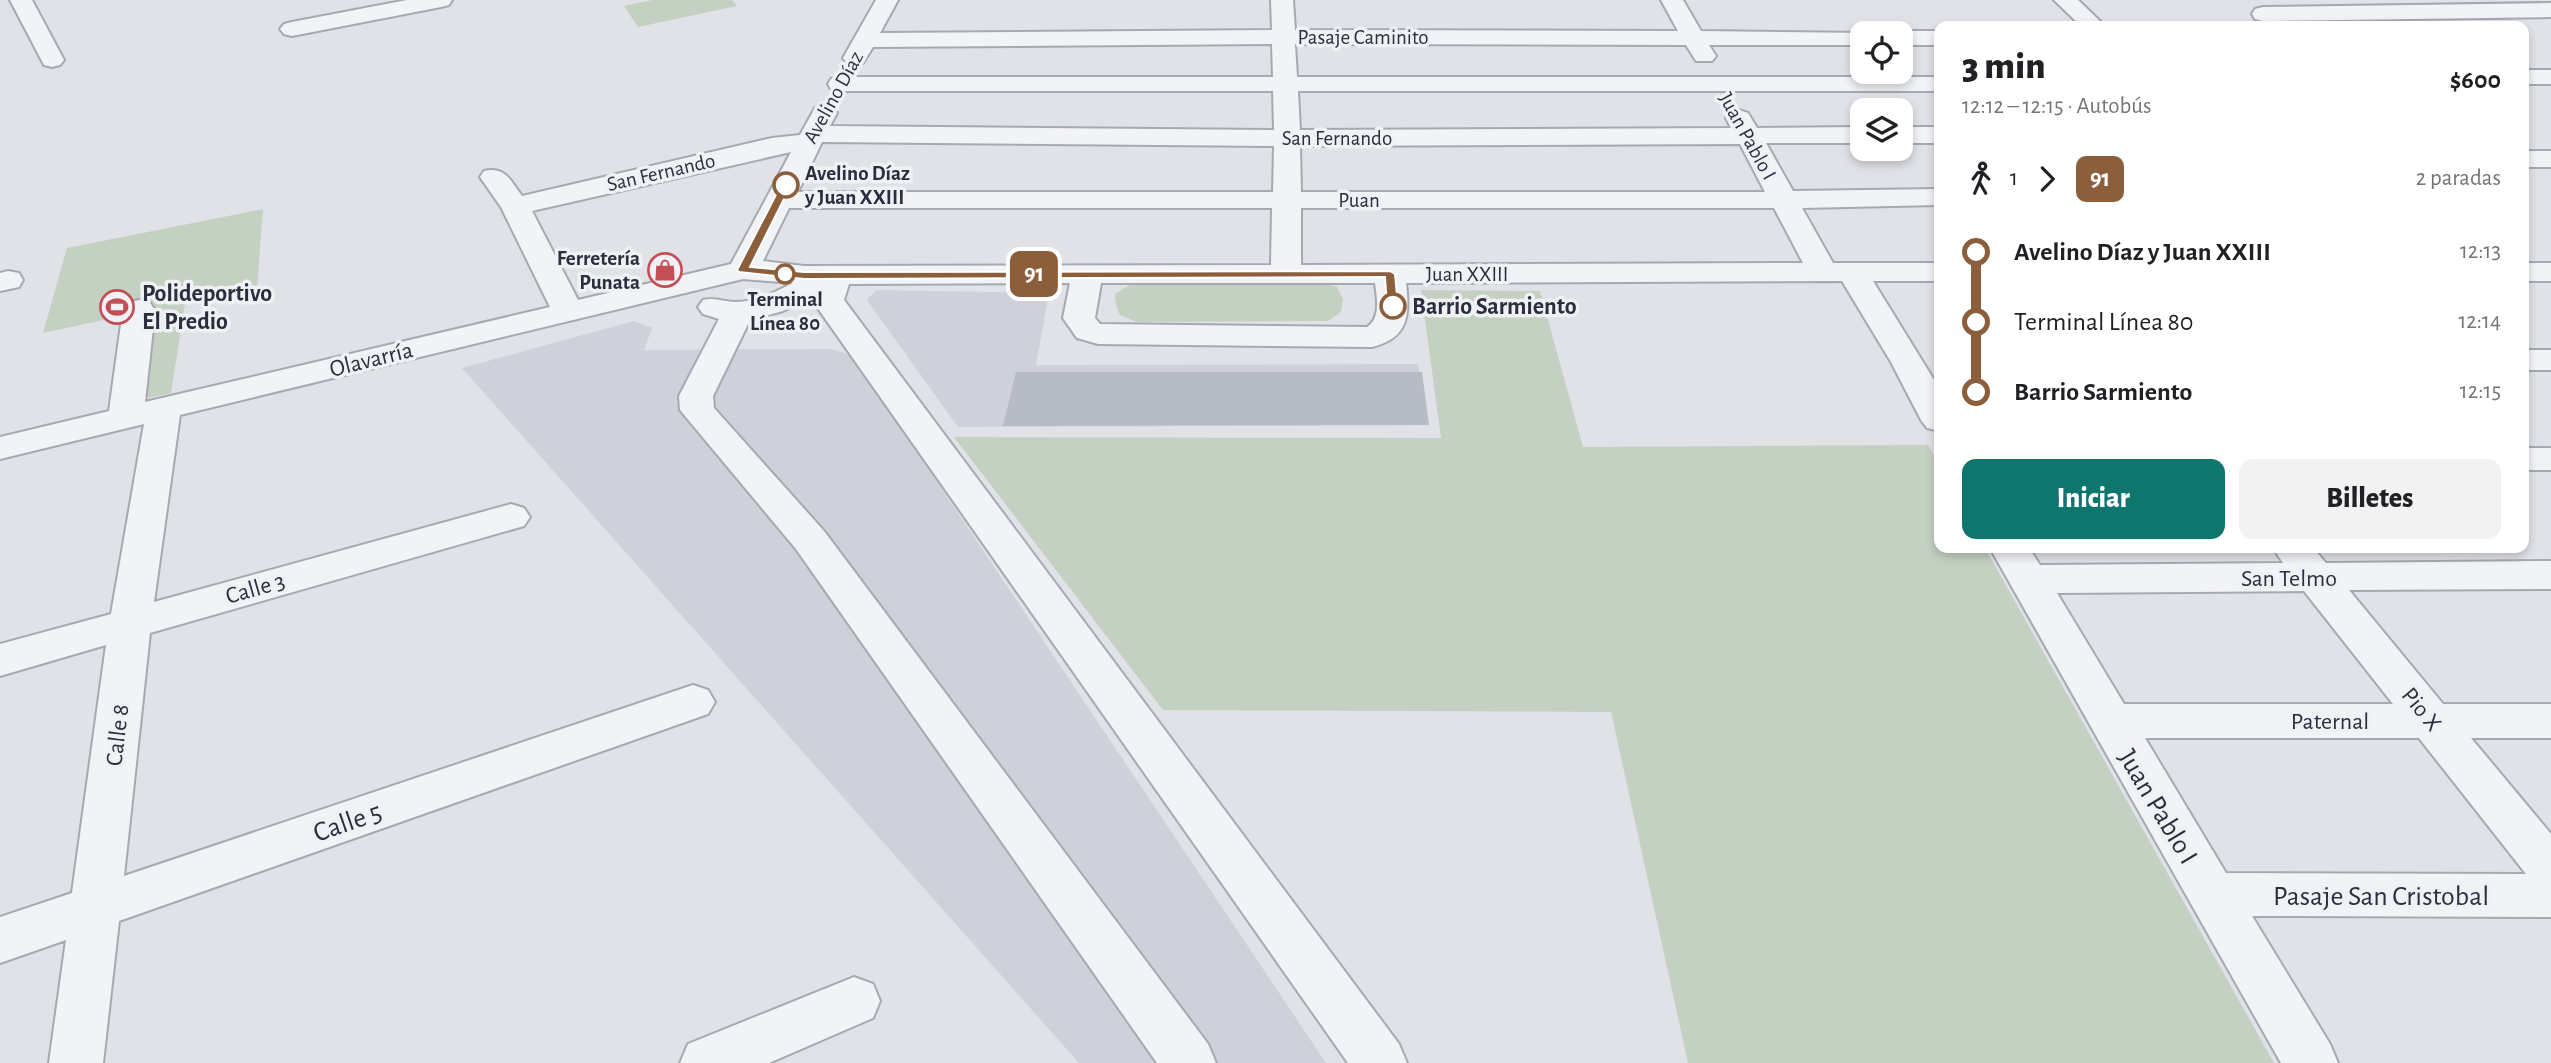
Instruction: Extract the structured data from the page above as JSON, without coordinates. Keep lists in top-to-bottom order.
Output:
{
  "streets": {
    "street": [
      "Pasaje Caminito",
      "Avelino Díaz",
      "Juan Pablo I",
      "San Fernando",
      "Puan",
      "Juan XXIII",
      "Olavarría",
      "San Telmo",
      "Calle 3",
      "Pio X",
      "Paternal",
      "Calle 8",
      "Calle 5",
      "Pasaje San Cristobal"
    ]
  },
  "crossings": [
    ["Pasaje Caminito", "Avelino Díaz"],
    ["Pasaje Caminito", "Juan Pablo I"],
    ["Avelino Díaz", "San Fernando"],
    ["Avelino Díaz", "Puan"],
    ["Avelino Díaz", "Olavarría"],
    ["Juan Pablo I", "San Fernando"],
    ["Juan Pablo I", "Puan"],
    ["Juan Pablo I", "Juan XXIII"],
    ["Juan Pablo I", "San Telmo"],
    ["Juan Pablo I", "Paternal"],
    ["Juan Pablo I", "Pasaje San Cristobal"],
    ["Juan XXIII", "Olavarría"],
    ["Olavarría", "Calle 8"],
    ["San Telmo", "Pio X"],
    ["Calle 3", "Calle 8"],
    ["Pio X", "Paternal"],
    ["Calle 8", "Calle 5"]
  ],
  "places": {
    "other": ["Avelino Díaz y Juan XXIII", "Terminal Línea 80", "Barrio Sarmiento"],
    "shop": ["Ferretería Punata"],
    "sports": ["Polideportivo El Predio"]
  },
  "lines": ["bus line 91"],
  "page": {
    "on_map": "91",
    "heading": ["3 min", "12:12 – 12:15 · Autobús", "$600"],
    "legs": ["1", "91", "2 paradas"],
    "list": [
      {
        "name": "Avelino Díaz y Juan XXIII",
        "value": "12:13"
      },
      {
        "name": "Terminal Línea 80",
        "value": "12:14"
      },
      {
        "name": "Barrio Sarmiento",
        "value": "12:15"
      }
    ],
    "buttons": ["Iniciar", "Billetes"]
  }
}
